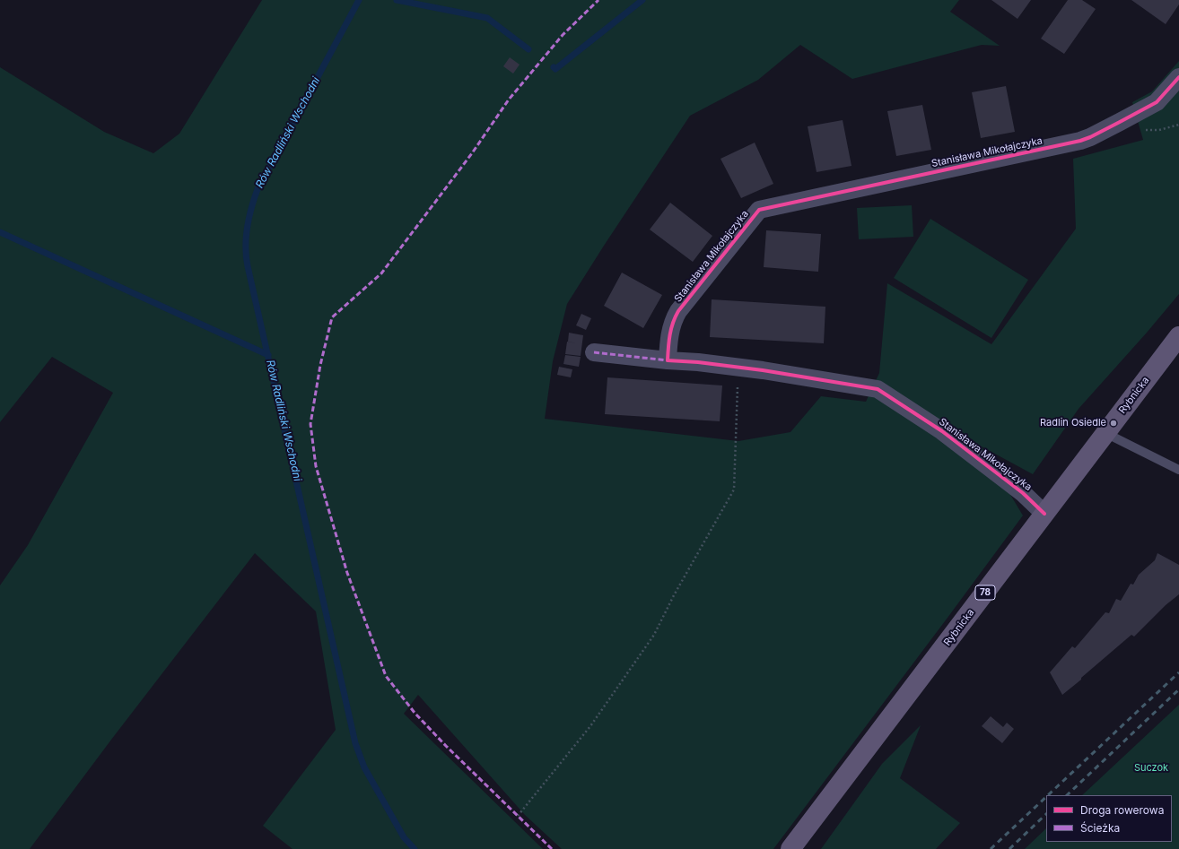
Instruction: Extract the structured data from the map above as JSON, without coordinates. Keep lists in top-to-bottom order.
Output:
{
  "streets": {
    "main road": ["Rybnicka", "78"],
    "street": ["Stanisława Mikołajczyka"]
  },
  "crossings": [
    ["Stanisława Mikołajczyka", "Rybnicka"]
  ],
  "water": ["Rów Radliński Wschodni"],
  "parks": ["Suczok"],
  "places": ["Radlin Osiedle"],
  "legend": ["Droga rowerowa", "Ścieżka"]
}
